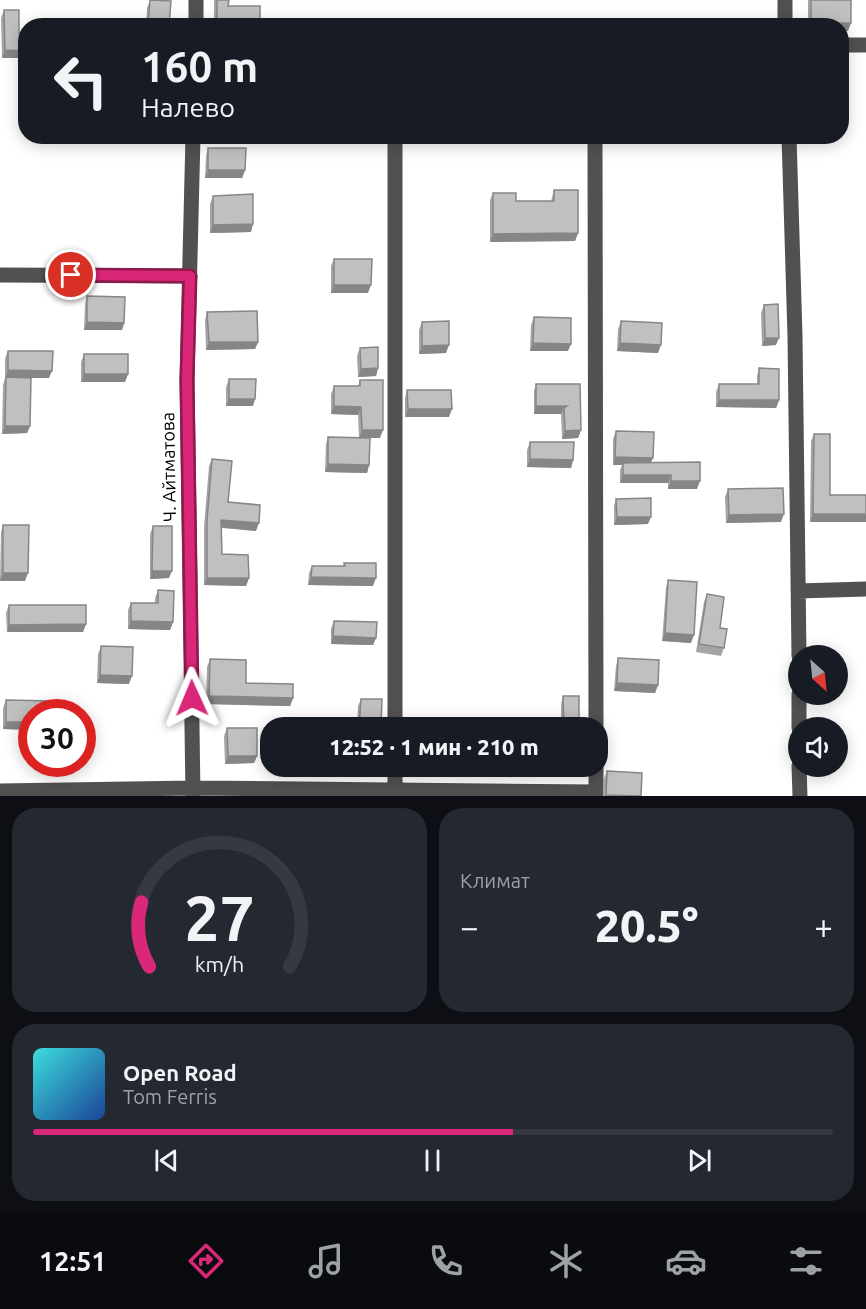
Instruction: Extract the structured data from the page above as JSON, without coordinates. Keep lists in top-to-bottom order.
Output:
{
  "streets": {
    "street": ["Ч. Айтматова"]
  },
  "north": "bottom right",
  "page": {
    "turn": ["160 m", "Налево"],
    "limit": "30",
    "trip": "12:52 · 1 мин · 210 m",
    "tile": "Климат",
    "heat": ["−", "20.5°", "+"],
    "song": ["Open Road", "Tom Ferris"],
    "tabs": "12:51",
    "gauge": ["27", "km/h"]
  }
}
